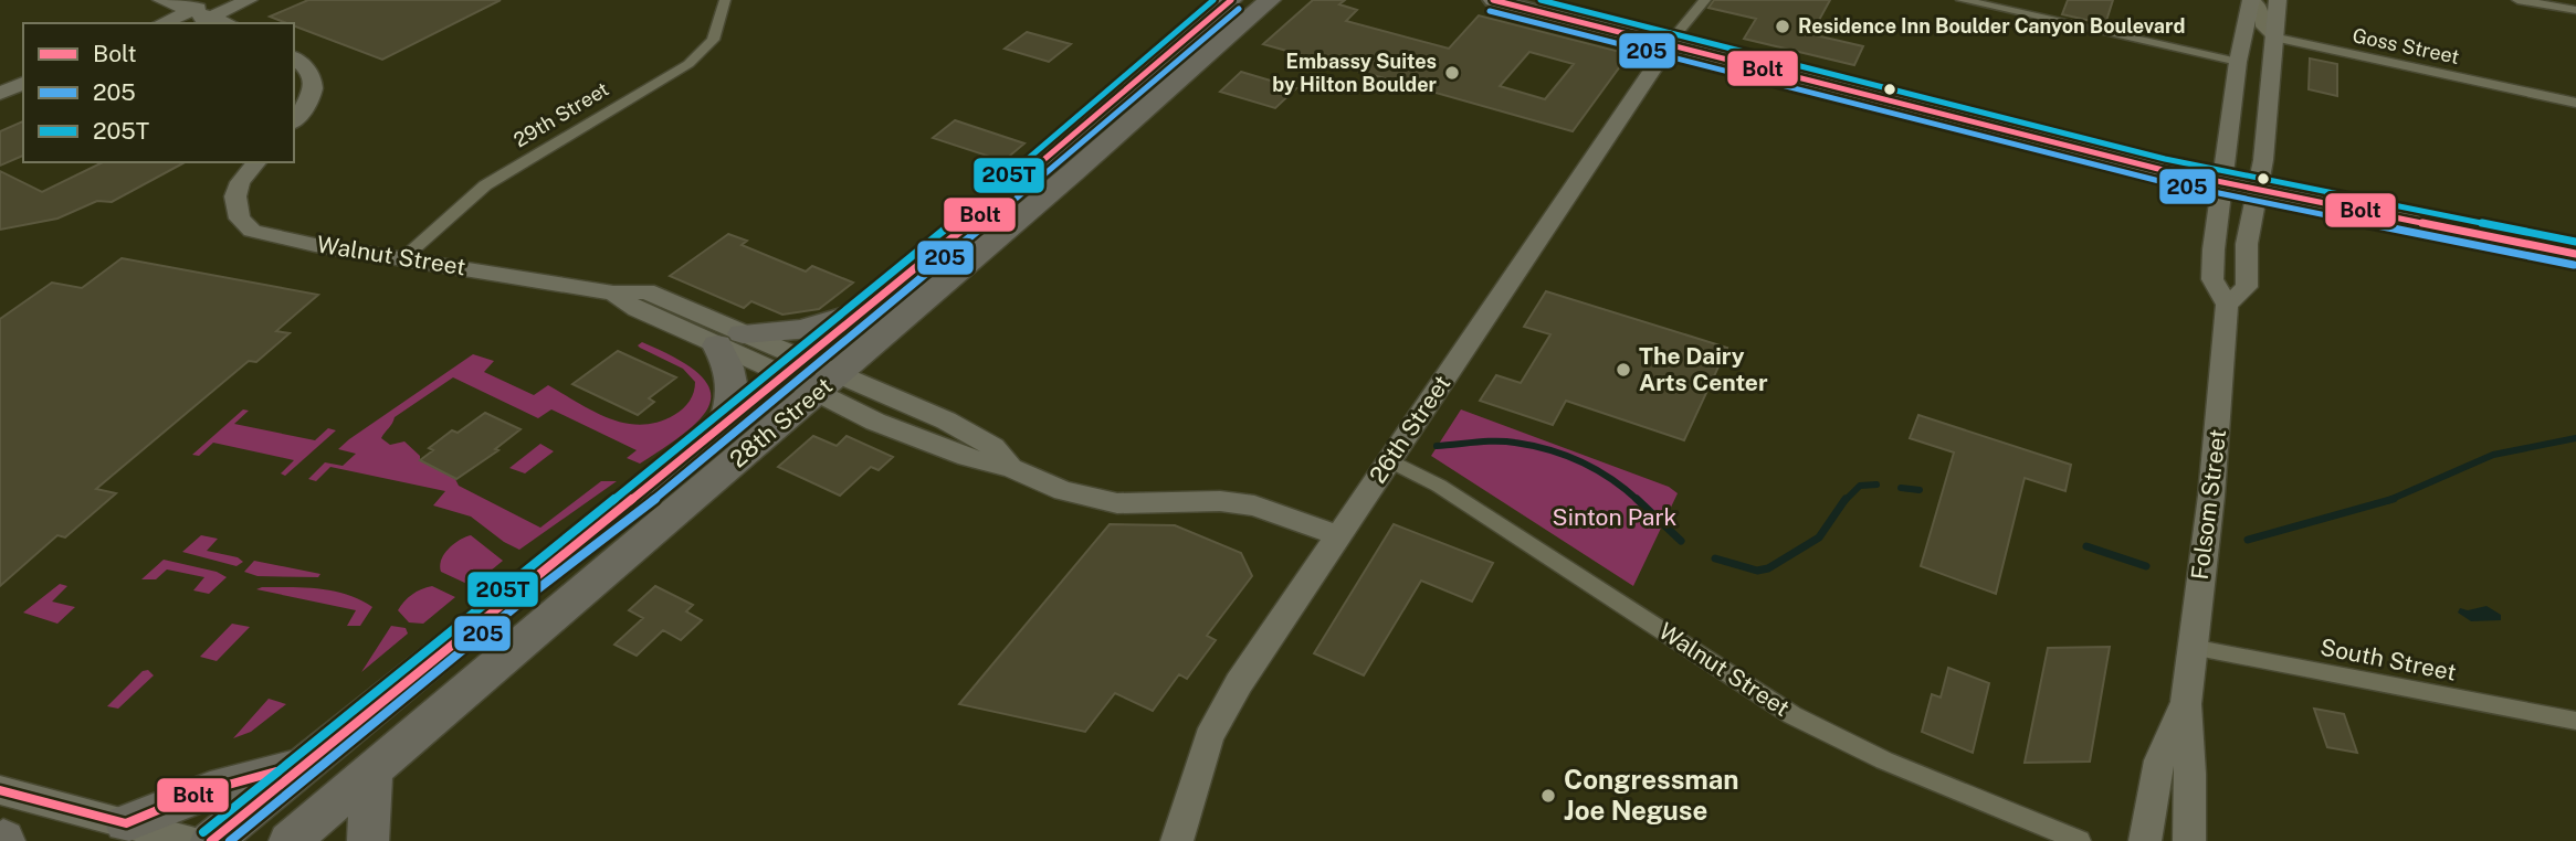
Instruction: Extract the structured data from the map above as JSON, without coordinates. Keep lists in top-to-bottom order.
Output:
{
  "streets": {
    "highway": ["28th Street"],
    "street": [
      "Goss Street",
      "29th Street",
      "Walnut Street",
      "26th Street",
      "Folsom Street",
      "South Street"
    ]
  },
  "crossings": [
    ["Goss Street", "Folsom Street"],
    ["29th Street", "Walnut Street"],
    ["Walnut Street", "28th Street"],
    ["Walnut Street", "26th Street"],
    ["Folsom Street", "South Street"]
  ],
  "parks": ["Sinton Park"],
  "places": [
    "Residence Inn Boulder Canyon Boulevard",
    "Embassy Suites by Hilton Boulder",
    "The Dairy Arts Center",
    "Congressman Joe Neguse"
  ],
  "lines": ["transit line Bolt", "transit line 205T", "transit line 205"],
  "legend": ["Bolt", "205", "205T"]
}
